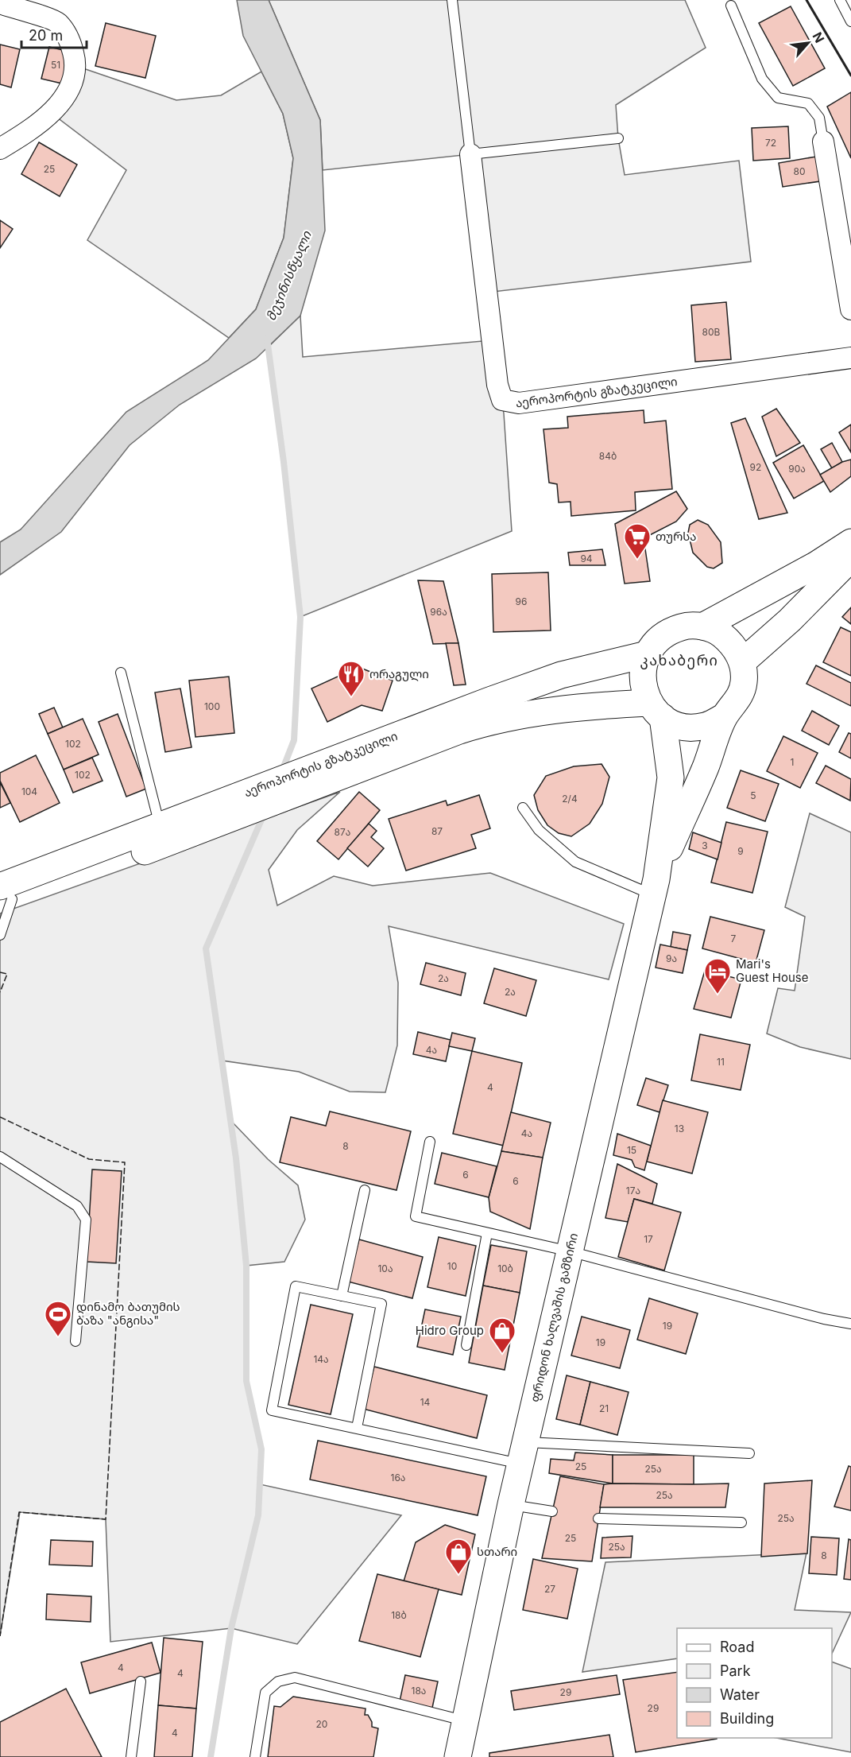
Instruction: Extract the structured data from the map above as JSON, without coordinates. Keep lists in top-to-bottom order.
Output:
{
  "streets": {
    "main road": ["აეროპორტის გზატკეცილი", "ფრიდონ ხალვაშის გამზირი"]
  },
  "districts": ["კახაბერი"],
  "water": ["მეჯინისწყალი"],
  "places": {
    "supermarket": ["თურსა"],
    "restaurant": ["ორაგული"],
    "hotel": ["Mari's Guest House"],
    "sports": ["დინამო ბათუმის ბაზა \"ანგისა\""],
    "shop": ["Hidro Group", "სთარი"]
  },
  "house_numbers": [
    "51",
    "72",
    "25",
    "80",
    "80B",
    "84ბ",
    "92",
    "90ა",
    "94",
    "96",
    "96ა",
    "100",
    "102",
    "1",
    "102",
    "104",
    "5",
    "2/4",
    "87",
    "87ა",
    "3",
    "9",
    "7",
    "9ა",
    "2ა",
    "2ა",
    "4ა",
    "11",
    "4",
    "13",
    "4ა",
    "8",
    "15",
    "6",
    "6",
    "17ა",
    "17",
    "10",
    "10ა",
    "10ბ",
    "19",
    "19",
    "14ა",
    "14",
    "21",
    "25",
    "25ა",
    "16ა",
    "25ა",
    "25ა",
    "25",
    "25ა",
    "8",
    "27",
    "18ბ",
    "4",
    "4",
    "18ა",
    "29",
    "29",
    "20",
    "4"
  ],
  "legend": [
    "Road",
    "Park",
    "Water",
    "Building"
  ],
  "scale_bar": "20 m",
  "north": "top right"
}
